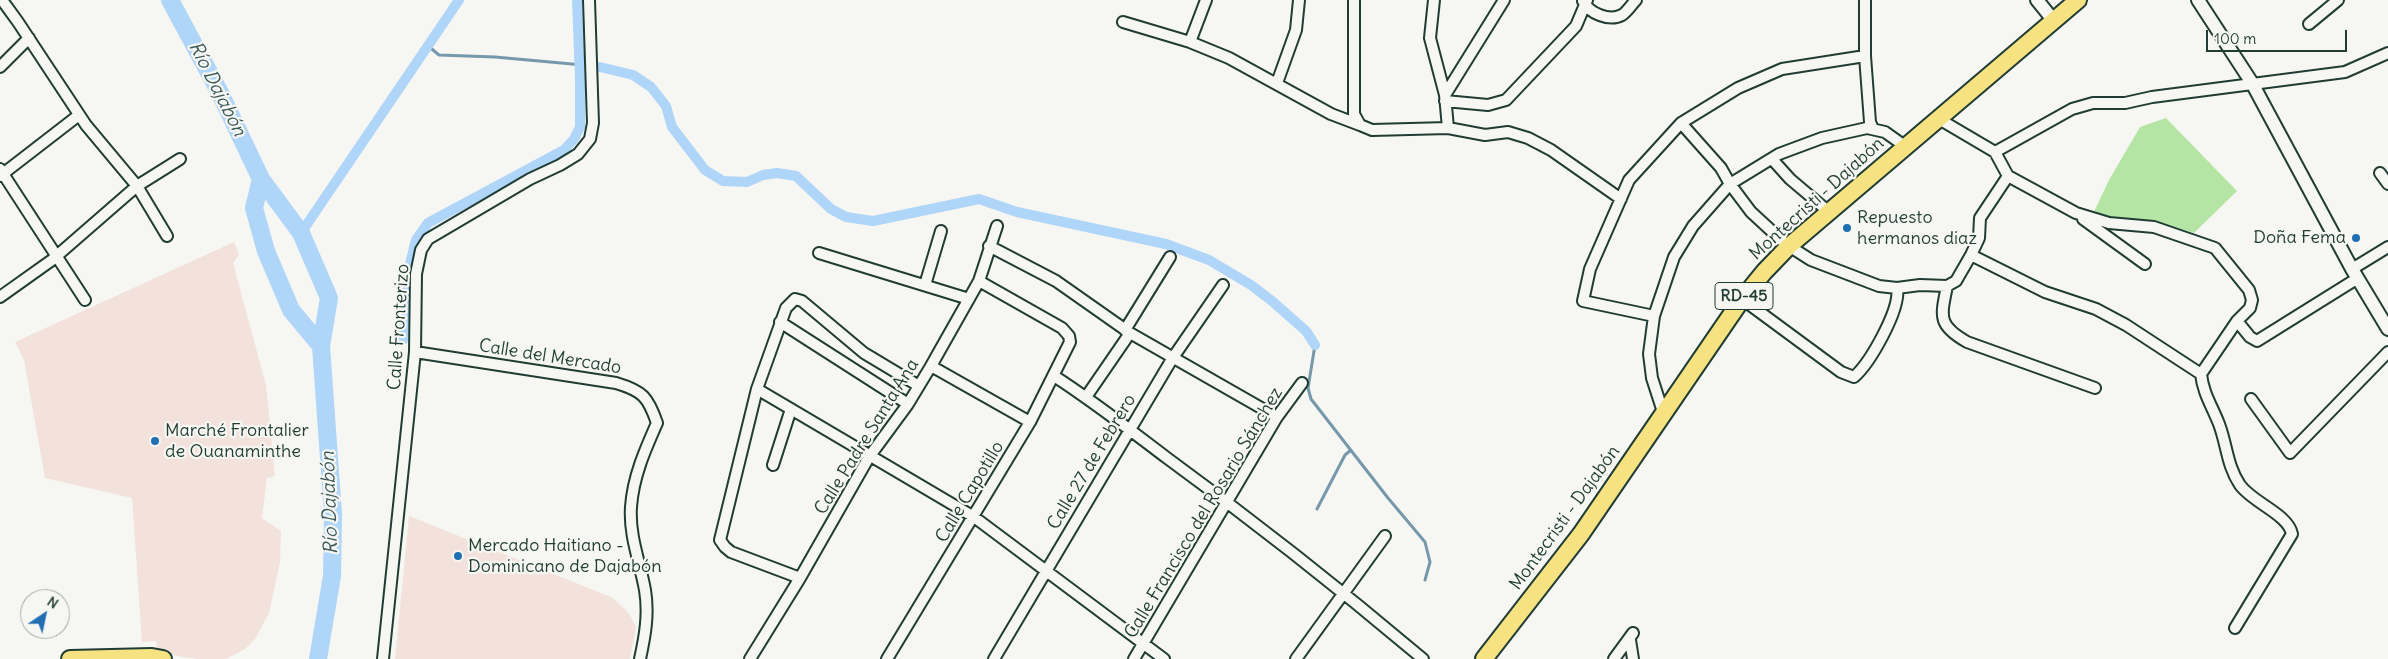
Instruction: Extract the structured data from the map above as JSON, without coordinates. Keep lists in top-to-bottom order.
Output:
{
  "streets": {
    "main road": ["Montecristi - Dajabón", "RD-45"],
    "street": [
      "Calle Fronterizo",
      "Calle del Mercado",
      "Calle Padre Santa Ana",
      "Calle 27 de Febrero",
      "Calle Capotillo",
      "Calle Francisco del Rosario Sánchez"
    ]
  },
  "crossings": [
    ["Calle Fronterizo", "Calle del Mercado"],
    ["Calle Padre Santa Ana", "Calle Capotillo"]
  ],
  "water": ["Río Dajabón"],
  "places": [
    "Repuesto hermanos diaz",
    "Doña Fema",
    "Marché Frontalier de Ouanaminthe",
    "Mercado Haitiano - Dominicano de Dajabón"
  ],
  "scale_bar": "100 m",
  "north": "top right"
}
